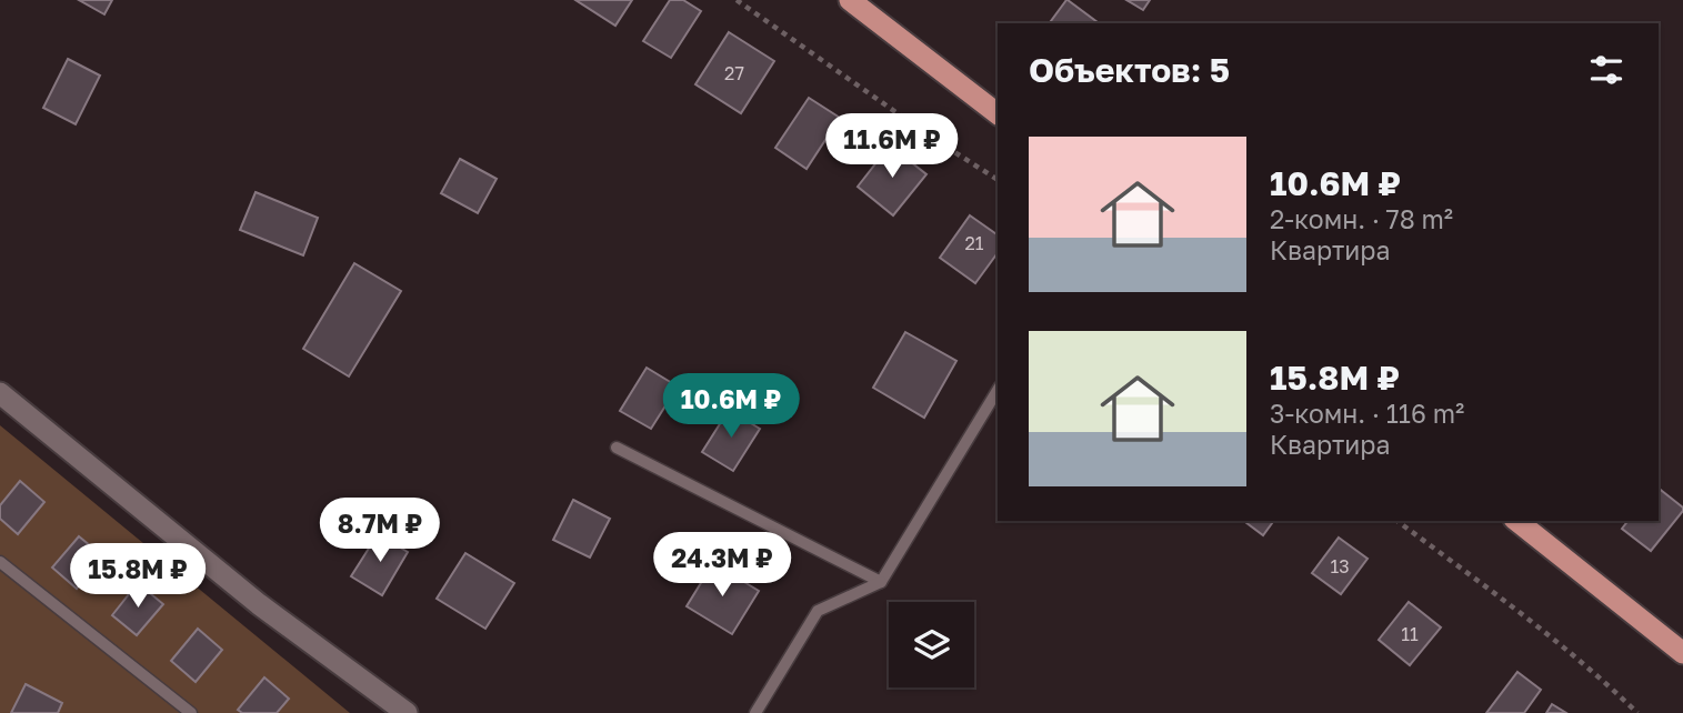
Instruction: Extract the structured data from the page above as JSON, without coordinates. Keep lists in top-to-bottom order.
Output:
{
  "house_numbers": [
    "27",
    "21",
    "13",
    "11"
  ],
  "page": {
    "heading": "Объектов: 5",
    "price": [
      "11.6M ₽",
      "10.6M ₽",
      "8.7M ₽",
      "24.3M ₽",
      "15.8M ₽"
    ],
    "list": [
      {
        "name": "10.6M ₽",
        "note": "2-комн. · 78 m² · Квартира"
      },
      {
        "name": "15.8M ₽",
        "note": "3-комн. · 116 m² · Квартира"
      }
    ]
  }
}
